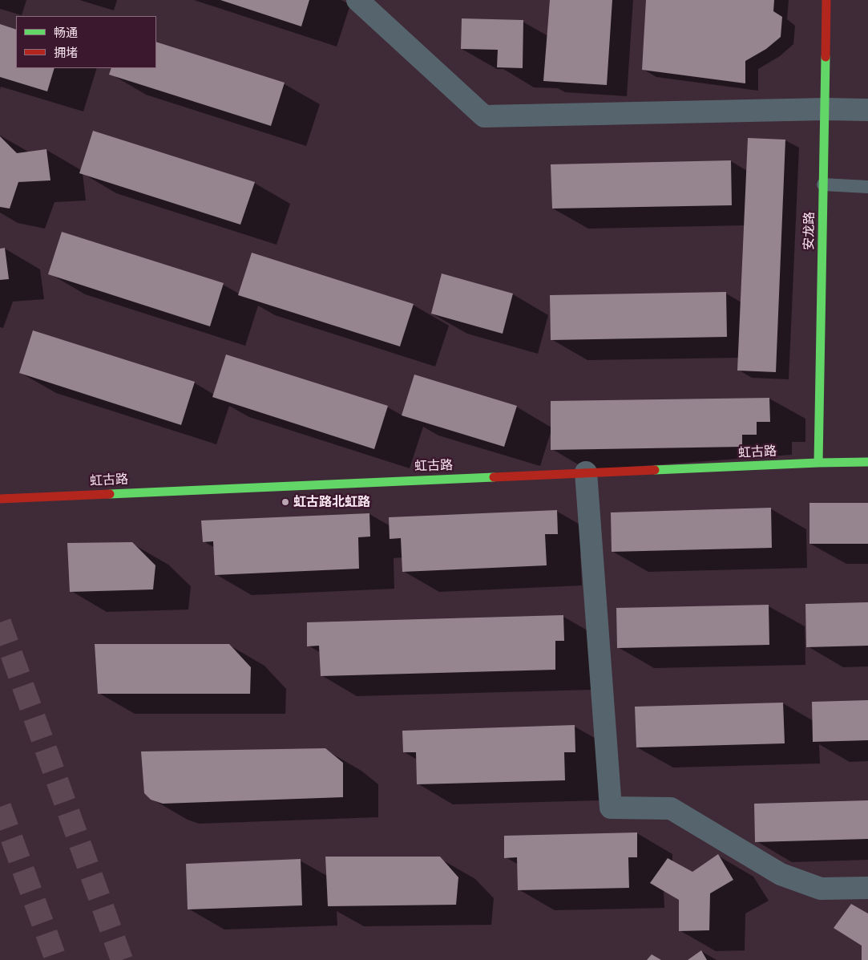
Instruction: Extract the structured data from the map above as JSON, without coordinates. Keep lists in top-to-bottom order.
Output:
{
  "streets": {
    "street": ["安龙路", "虹古路"]
  },
  "crossings": [
    ["安龙路", "虹古路"]
  ],
  "places": ["虹古路北虹路"],
  "legend": ["畅通", "拥堵"]
}
